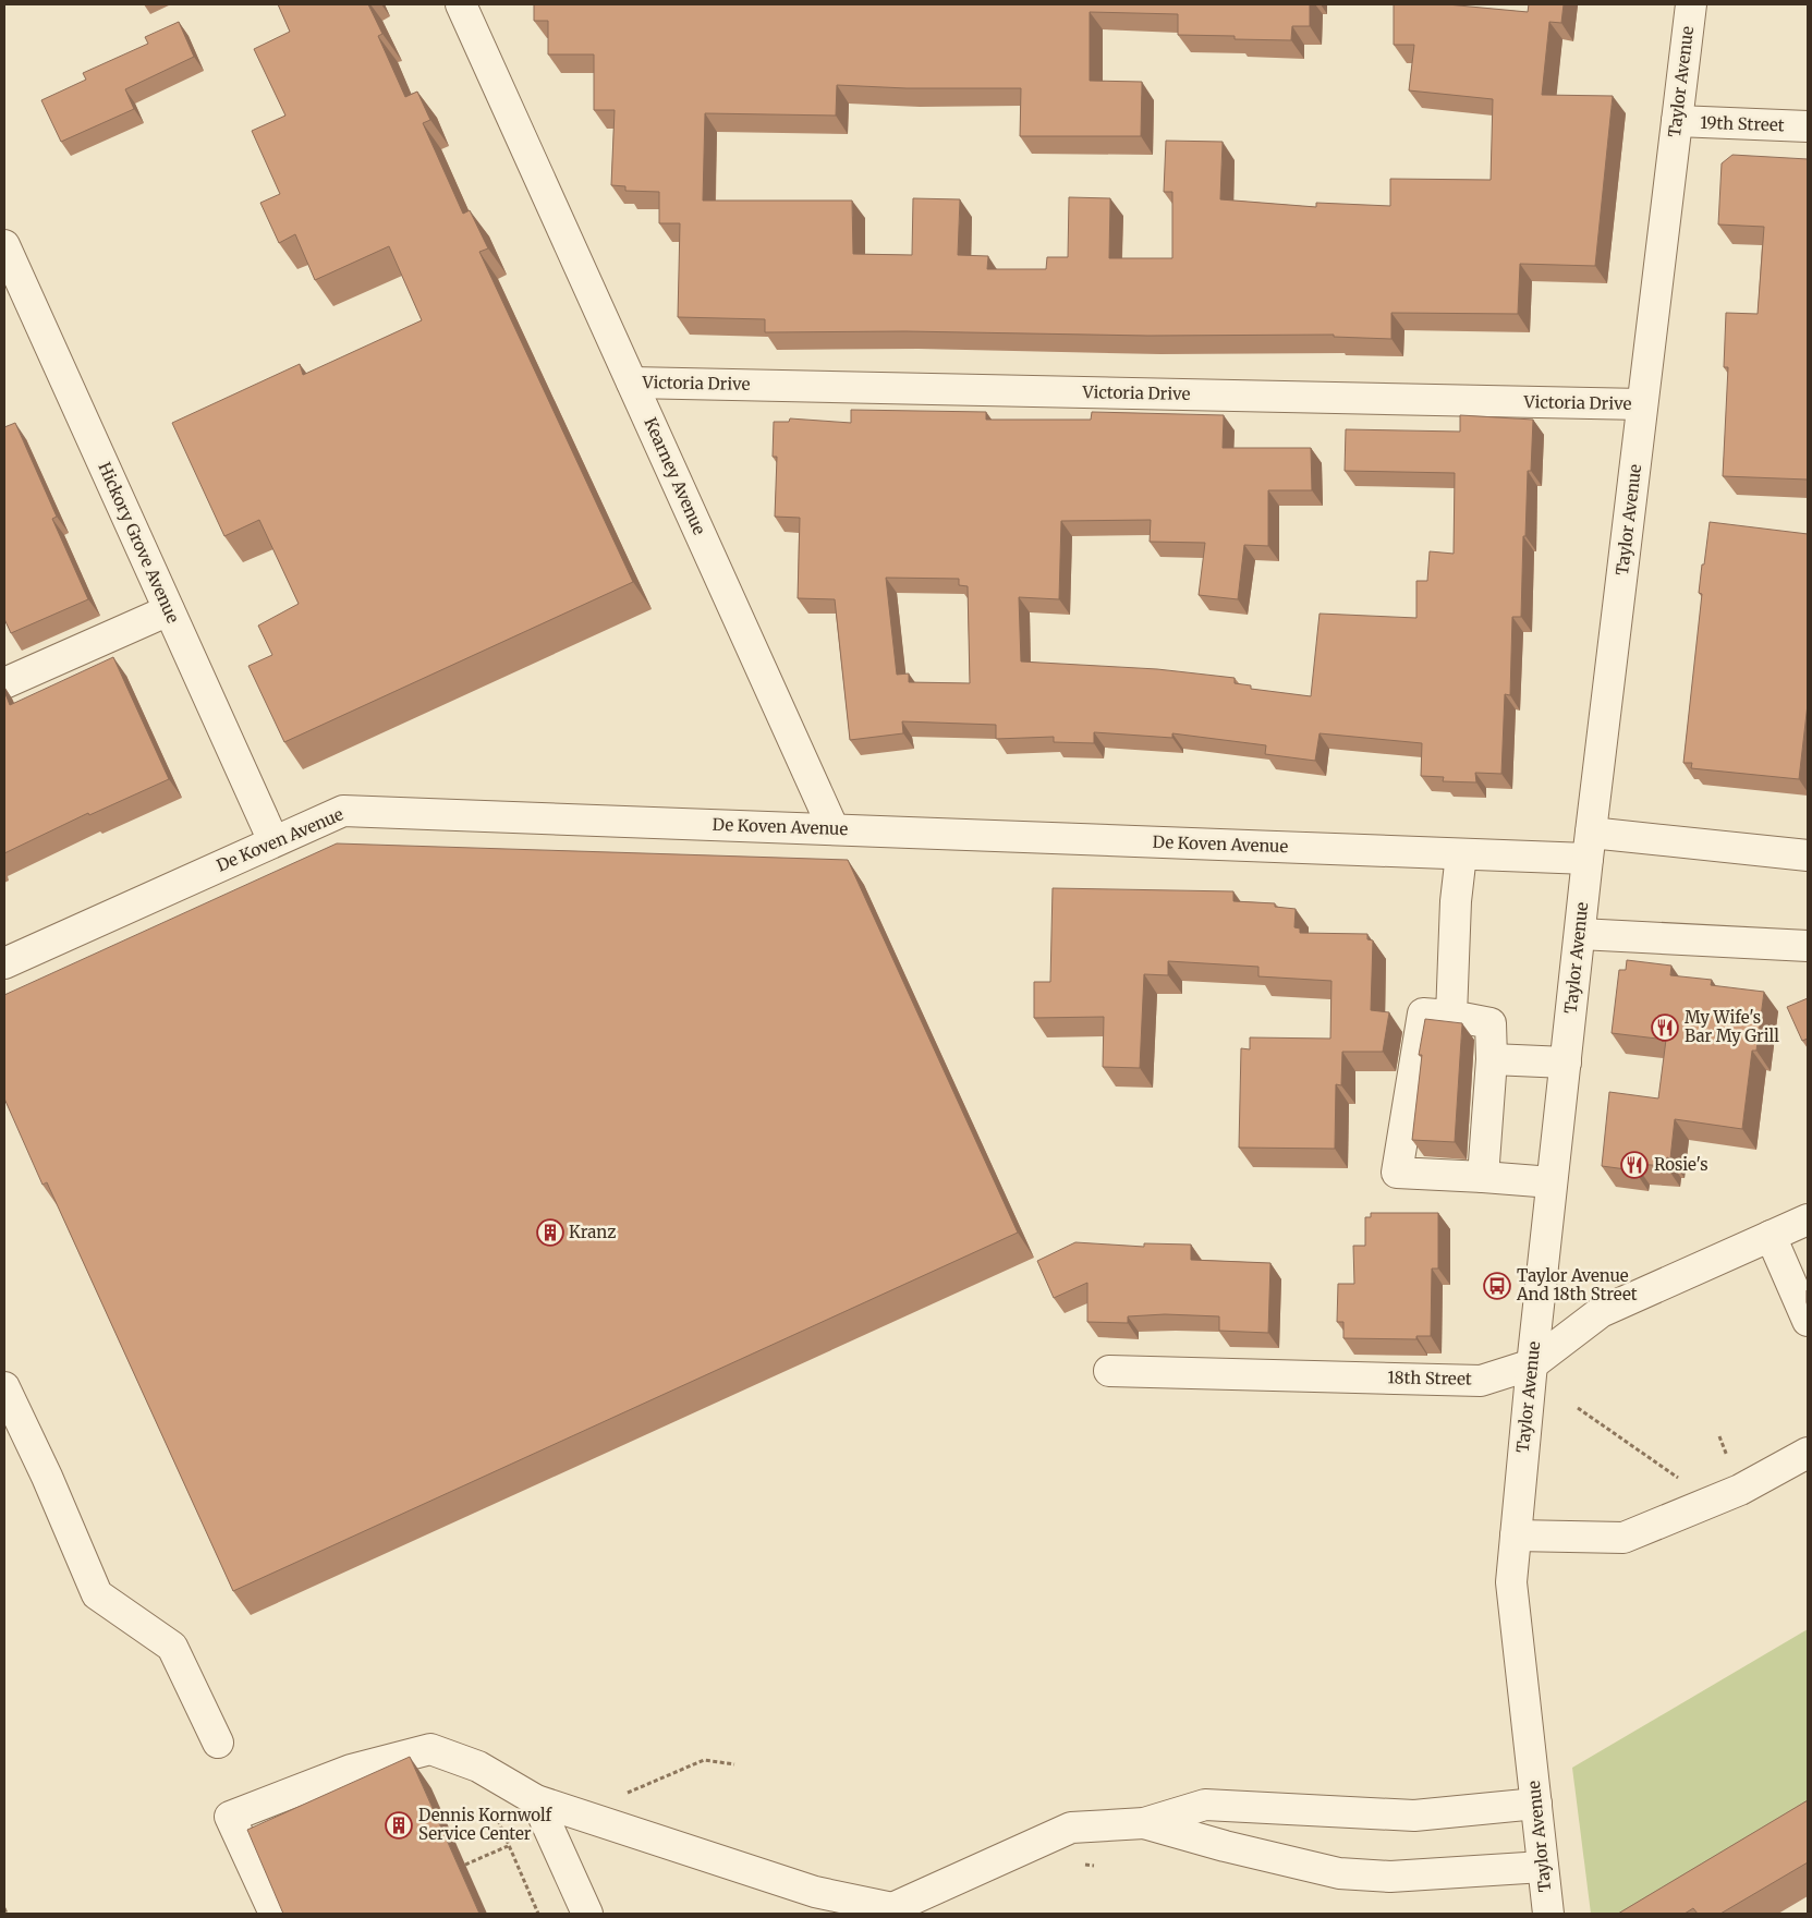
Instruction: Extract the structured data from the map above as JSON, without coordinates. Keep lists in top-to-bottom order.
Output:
{
  "streets": {
    "street": [
      "Taylor Avenue",
      "19th Street",
      "Victoria Drive",
      "Kearney Avenue",
      "Hickory Grove Avenue",
      "De Koven Avenue",
      "18th Street"
    ]
  },
  "crossings": [
    ["Taylor Avenue", "19th Street"],
    ["Taylor Avenue", "Victoria Drive"],
    ["Taylor Avenue", "De Koven Avenue"],
    ["Taylor Avenue", "18th Street"],
    ["Victoria Drive", "Kearney Avenue"],
    ["Kearney Avenue", "De Koven Avenue"],
    ["Hickory Grove Avenue", "De Koven Avenue"]
  ],
  "places": {
    "restaurant": ["My Wife's Bar My Grill", "Rosie's"],
    "building": ["Kranz", "Dennis Kornwolf Service Center"],
    "bus stop": ["Taylor Avenue And 18th Street"]
  }
}
